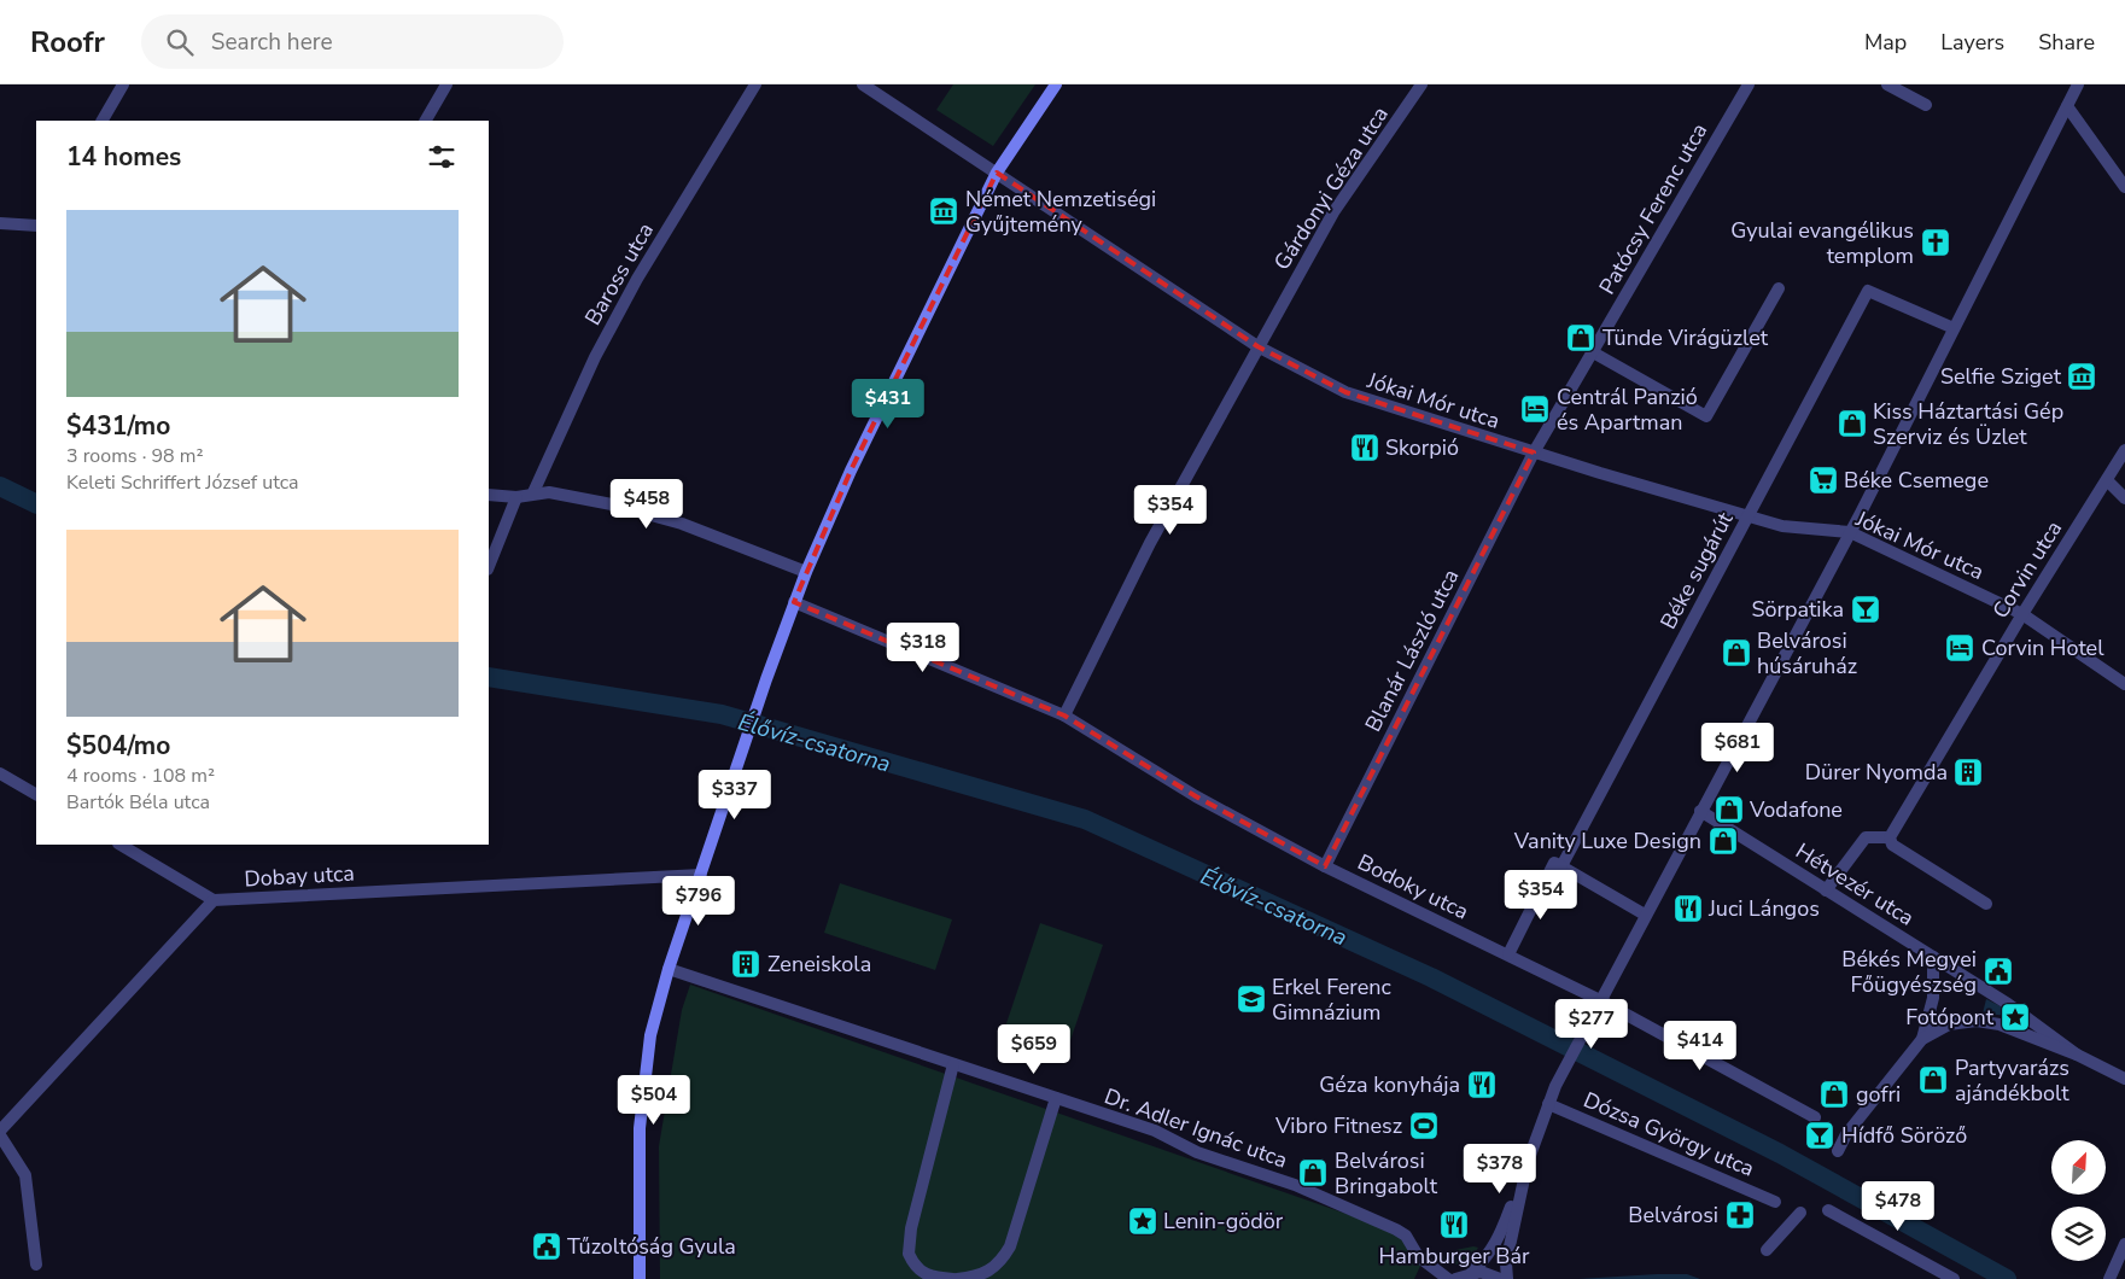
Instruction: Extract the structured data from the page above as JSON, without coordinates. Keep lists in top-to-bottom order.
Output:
{
  "streets": {
    "street": [
      "Gárdonyi Géza utca",
      "Patócsy Ferenc utca",
      "Baross utca",
      "Jókai Mór utca",
      "Corvin utca",
      "Béke sugárút",
      "Blanár László utca",
      "Dobay utca",
      "Hétvezér utca",
      "Bodoky utca",
      "Dr. Adler Ignác utca",
      "Dózsa György utca"
    ]
  },
  "crossings": [
    ["Gárdonyi Géza utca", "Jókai Mór utca"],
    ["Gárdonyi Géza utca", "Bodoky utca"],
    ["Patócsy Ferenc utca", "Jókai Mór utca"],
    ["Patócsy Ferenc utca", "Blanár László utca"],
    ["Jókai Mór utca", "Corvin utca"],
    ["Jókai Mór utca", "Béke sugárút"],
    ["Jókai Mór utca", "Blanár László utca"],
    ["Béke sugárút", "Bodoky utca"],
    ["Blanár László utca", "Bodoky utca"]
  ],
  "water": ["Élővíz-csatorna"],
  "places": {
    "museum": ["Német Nemzetiségi Gyűjtemény", "Selfie Sziget"],
    "church": ["Gyulai evangélikus templom"],
    "shop": [
      "Tünde Virágüzlet",
      "Kiss Háztartási Gép Szerviz és Üzlet",
      "Belvárosi húsáruház",
      "Vodafone",
      "Vanity Luxe Design",
      "Partyvarázs ajándékbolt",
      "gofri",
      "Belvárosi Bringabolt"
    ],
    "hotel": ["Centrál Panzió és Apartman", "Corvin Hotel"],
    "restaurant": [
      "Skorpió",
      "Juci Lángos",
      "Géza konyhája",
      "Hamburger Bár"
    ],
    "supermarket": ["Béke Csemege"],
    "bar": ["Sörpatika", "Hídfő Söröző"],
    "building": ["Dürer Nyomda", "Zeneiskola"],
    "public building": ["Békés Megyei Főügyészség", "Tűzoltóság Gyula"],
    "school or university": ["Erkel Ferenc Gimnázium"],
    "place": ["Fotópont", "Lenin-gödör"],
    "sports": ["Vibro Fitnesz"],
    "pharmacy": ["Belvárosi"]
  },
  "north": "top right",
  "page": {
    "header": "Roofr",
    "search": "Search here",
    "nav": ["Map", "Layers", "Share"],
    "heading": "14 homes",
    "list": [
      {
        "name": "$431/mo",
        "note": "3 rooms · 98 m² · Keleti Schriffert József utca"
      },
      {
        "name": "$504/mo",
        "note": "4 rooms · 108 m² · Bartók Béla utca"
      }
    ],
    "price": [
      "$431",
      "$458",
      "$354",
      "$318",
      "$681",
      "$337",
      "$354",
      "$796",
      "$277",
      "$414",
      "$659",
      "$504",
      "$378",
      "$478"
    ]
  }
}
